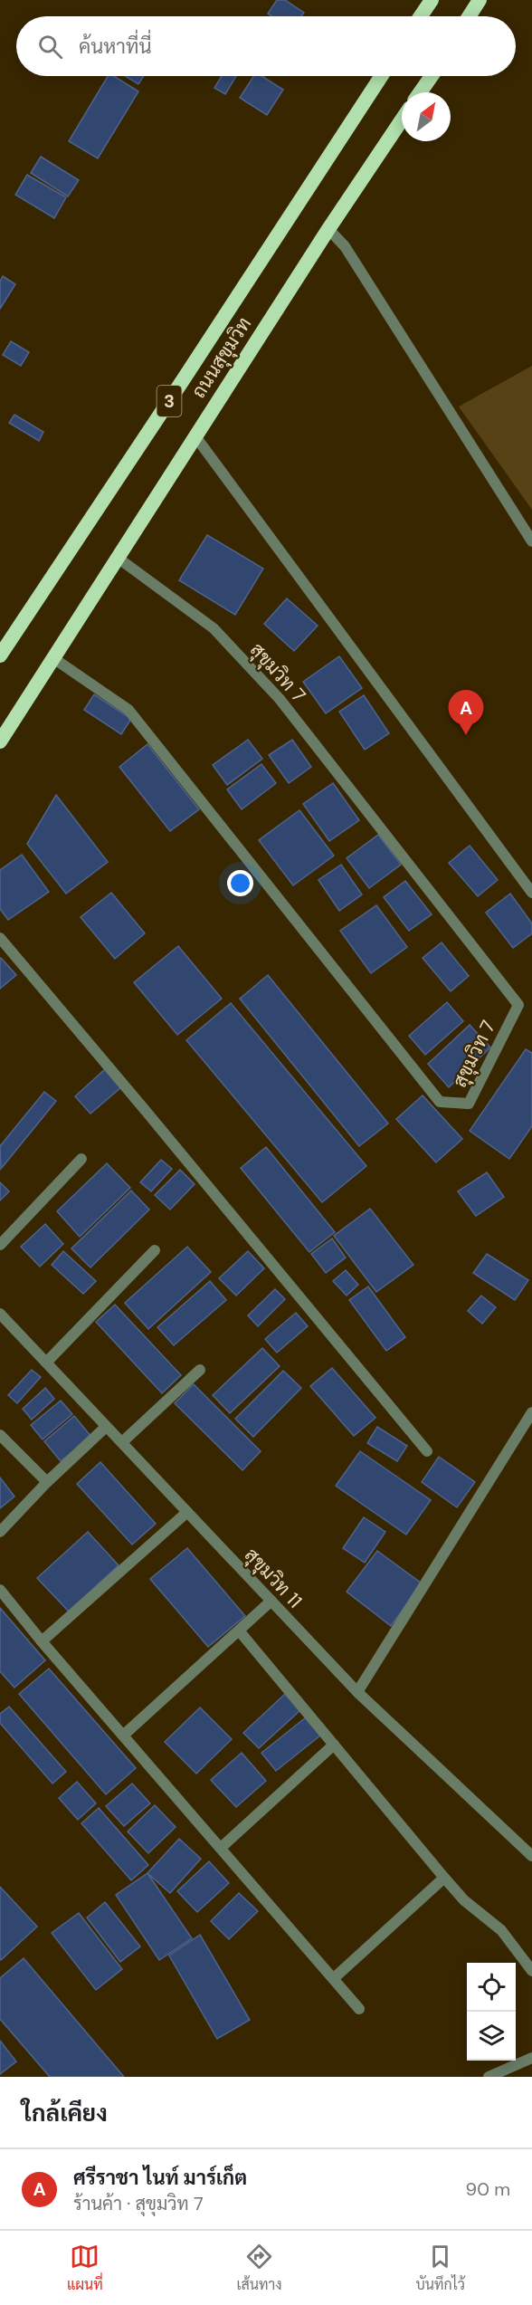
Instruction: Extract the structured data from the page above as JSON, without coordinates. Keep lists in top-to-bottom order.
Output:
{
  "streets": {
    "highway": ["ถนนสุขุมวิท", "3"],
    "street": ["สุขุมวิท 7", "สุขุมวิท 11"]
  },
  "crossings": [
    ["ถนนสุขุมวิท", "สุขุมวิท 7"]
  ],
  "north": "top right",
  "page": {
    "search": "ค้นหาที่นี่",
    "pins": "A",
    "heading": "ใกล้เคียง",
    "list": [
      {
        "mark": "A",
        "name": "ศรีราชา ไนท์ มาร์เก็ต",
        "note": "ร้านค้า · สุขุมวิท 7",
        "value": "90 m"
      }
    ],
    "nav": ["แผนที่", "เส้นทาง", "บันทึกไว้"]
  }
}
